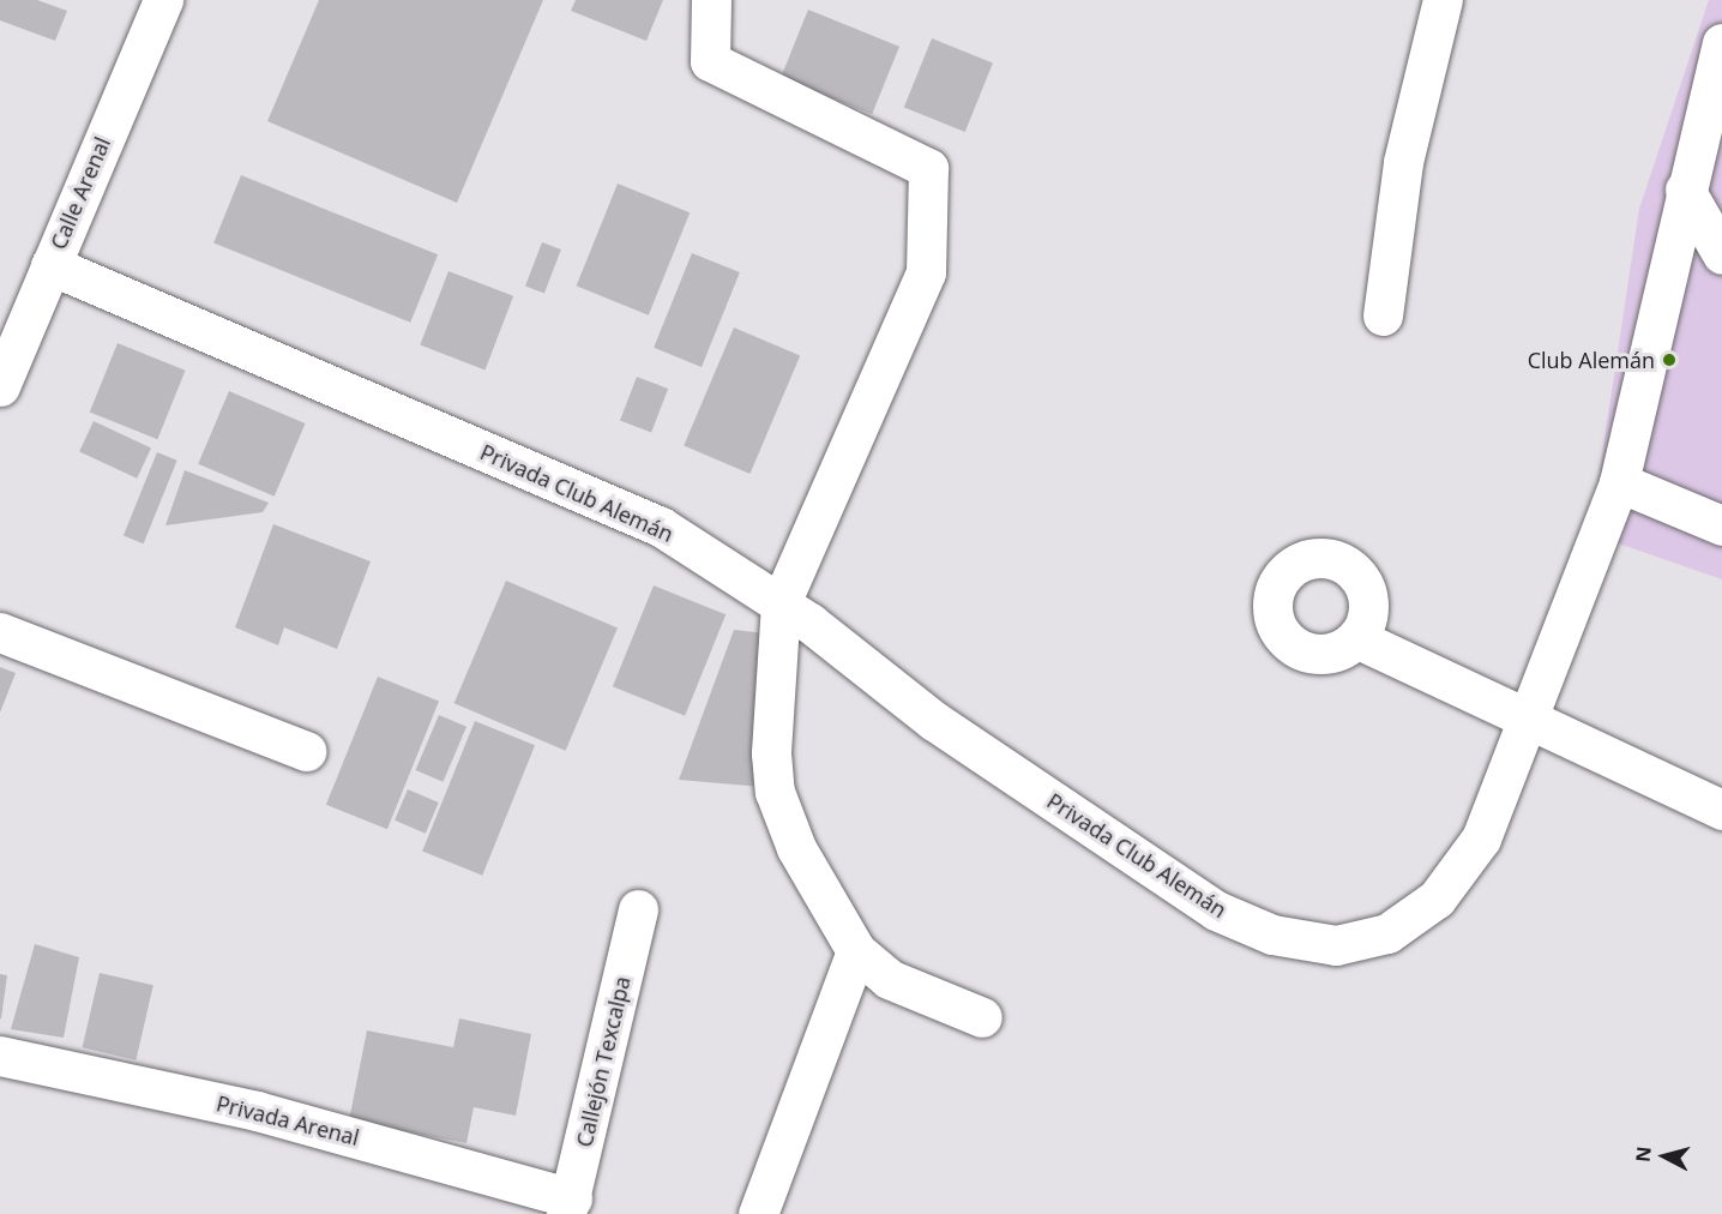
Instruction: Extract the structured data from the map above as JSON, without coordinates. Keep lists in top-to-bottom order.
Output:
{
  "streets": {
    "street": [
      "Calle Arenal",
      "Privada Club Alemán",
      "Callejón Texcalpa",
      "Privada Arenal"
    ]
  },
  "crossings": [
    ["Calle Arenal", "Privada Club Alemán"],
    ["Callejón Texcalpa", "Privada Arenal"]
  ],
  "places": ["Club Alemán"],
  "north": "left"
}
